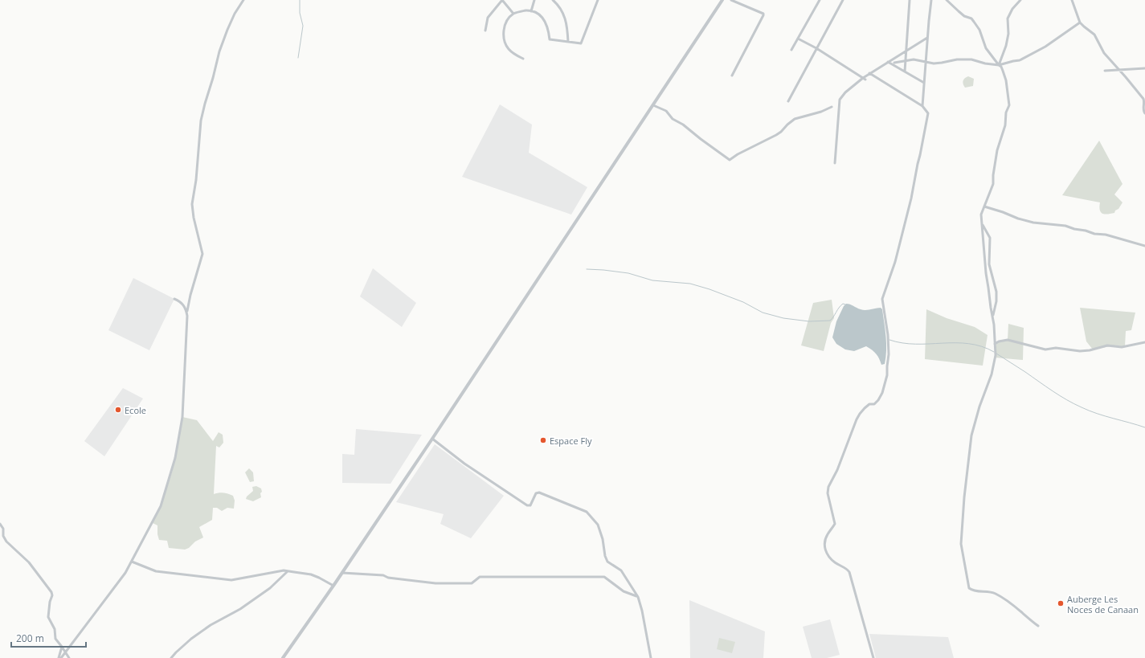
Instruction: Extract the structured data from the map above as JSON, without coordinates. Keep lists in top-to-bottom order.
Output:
{
  "places": ["Ecole", "Espace Fly", "Auberge Les Noces de Canaan"],
  "scale_bar": "200 m"
}
